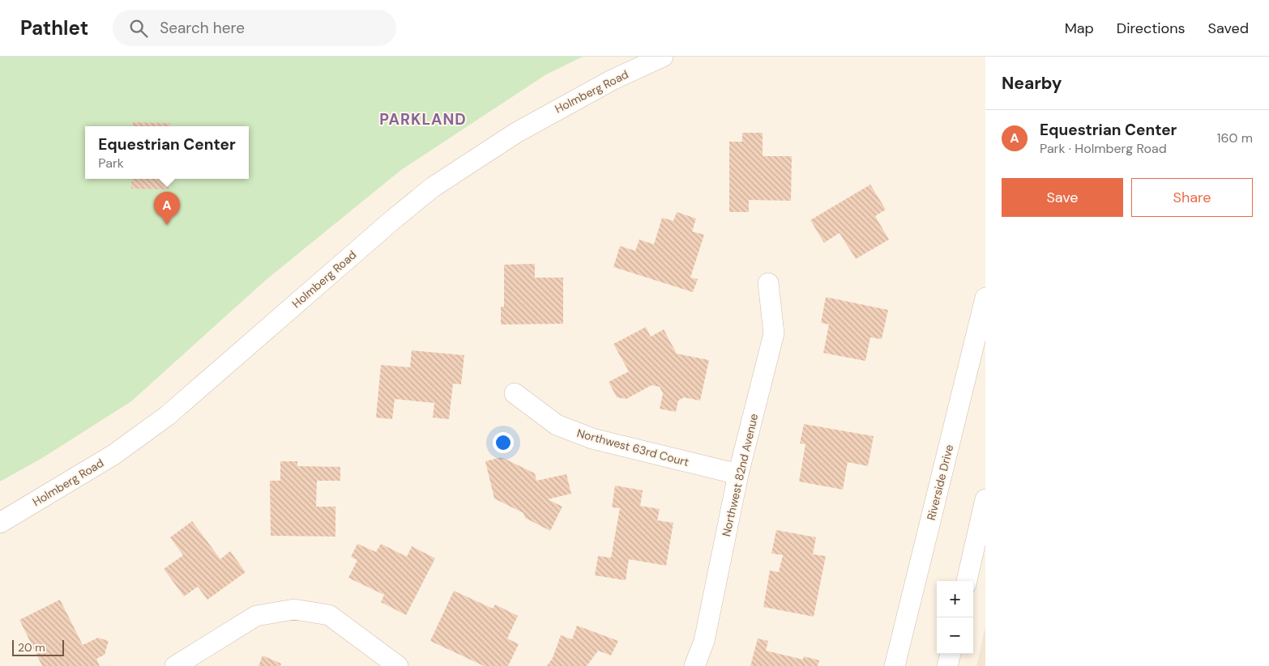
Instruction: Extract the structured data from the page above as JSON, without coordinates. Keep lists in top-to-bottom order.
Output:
{
  "streets": {
    "street": [
      "Holmberg Road",
      "Northwest 63rd Court",
      "Northwest 82nd Avenue",
      "Riverside Drive"
    ]
  },
  "crossings": [
    ["Northwest 63rd Court", "Northwest 82nd Avenue"]
  ],
  "districts": ["PARKLAND"],
  "scale_bar": "20 m",
  "page": {
    "header": "Pathlet",
    "search": "Search here",
    "nav": ["Map", "Directions", "Saved"],
    "heading": "Nearby",
    "list": [
      {
        "mark": "A",
        "name": "Equestrian Center",
        "note": "Park · Holmberg Road",
        "value": "160 m"
      }
    ],
    "popup": ["Equestrian Center", "Park"],
    "buttons": ["Save", "Share"],
    "pins": "A",
    "map_buttons": ["+", "−"],
    "scale": "20 m"
  }
}
